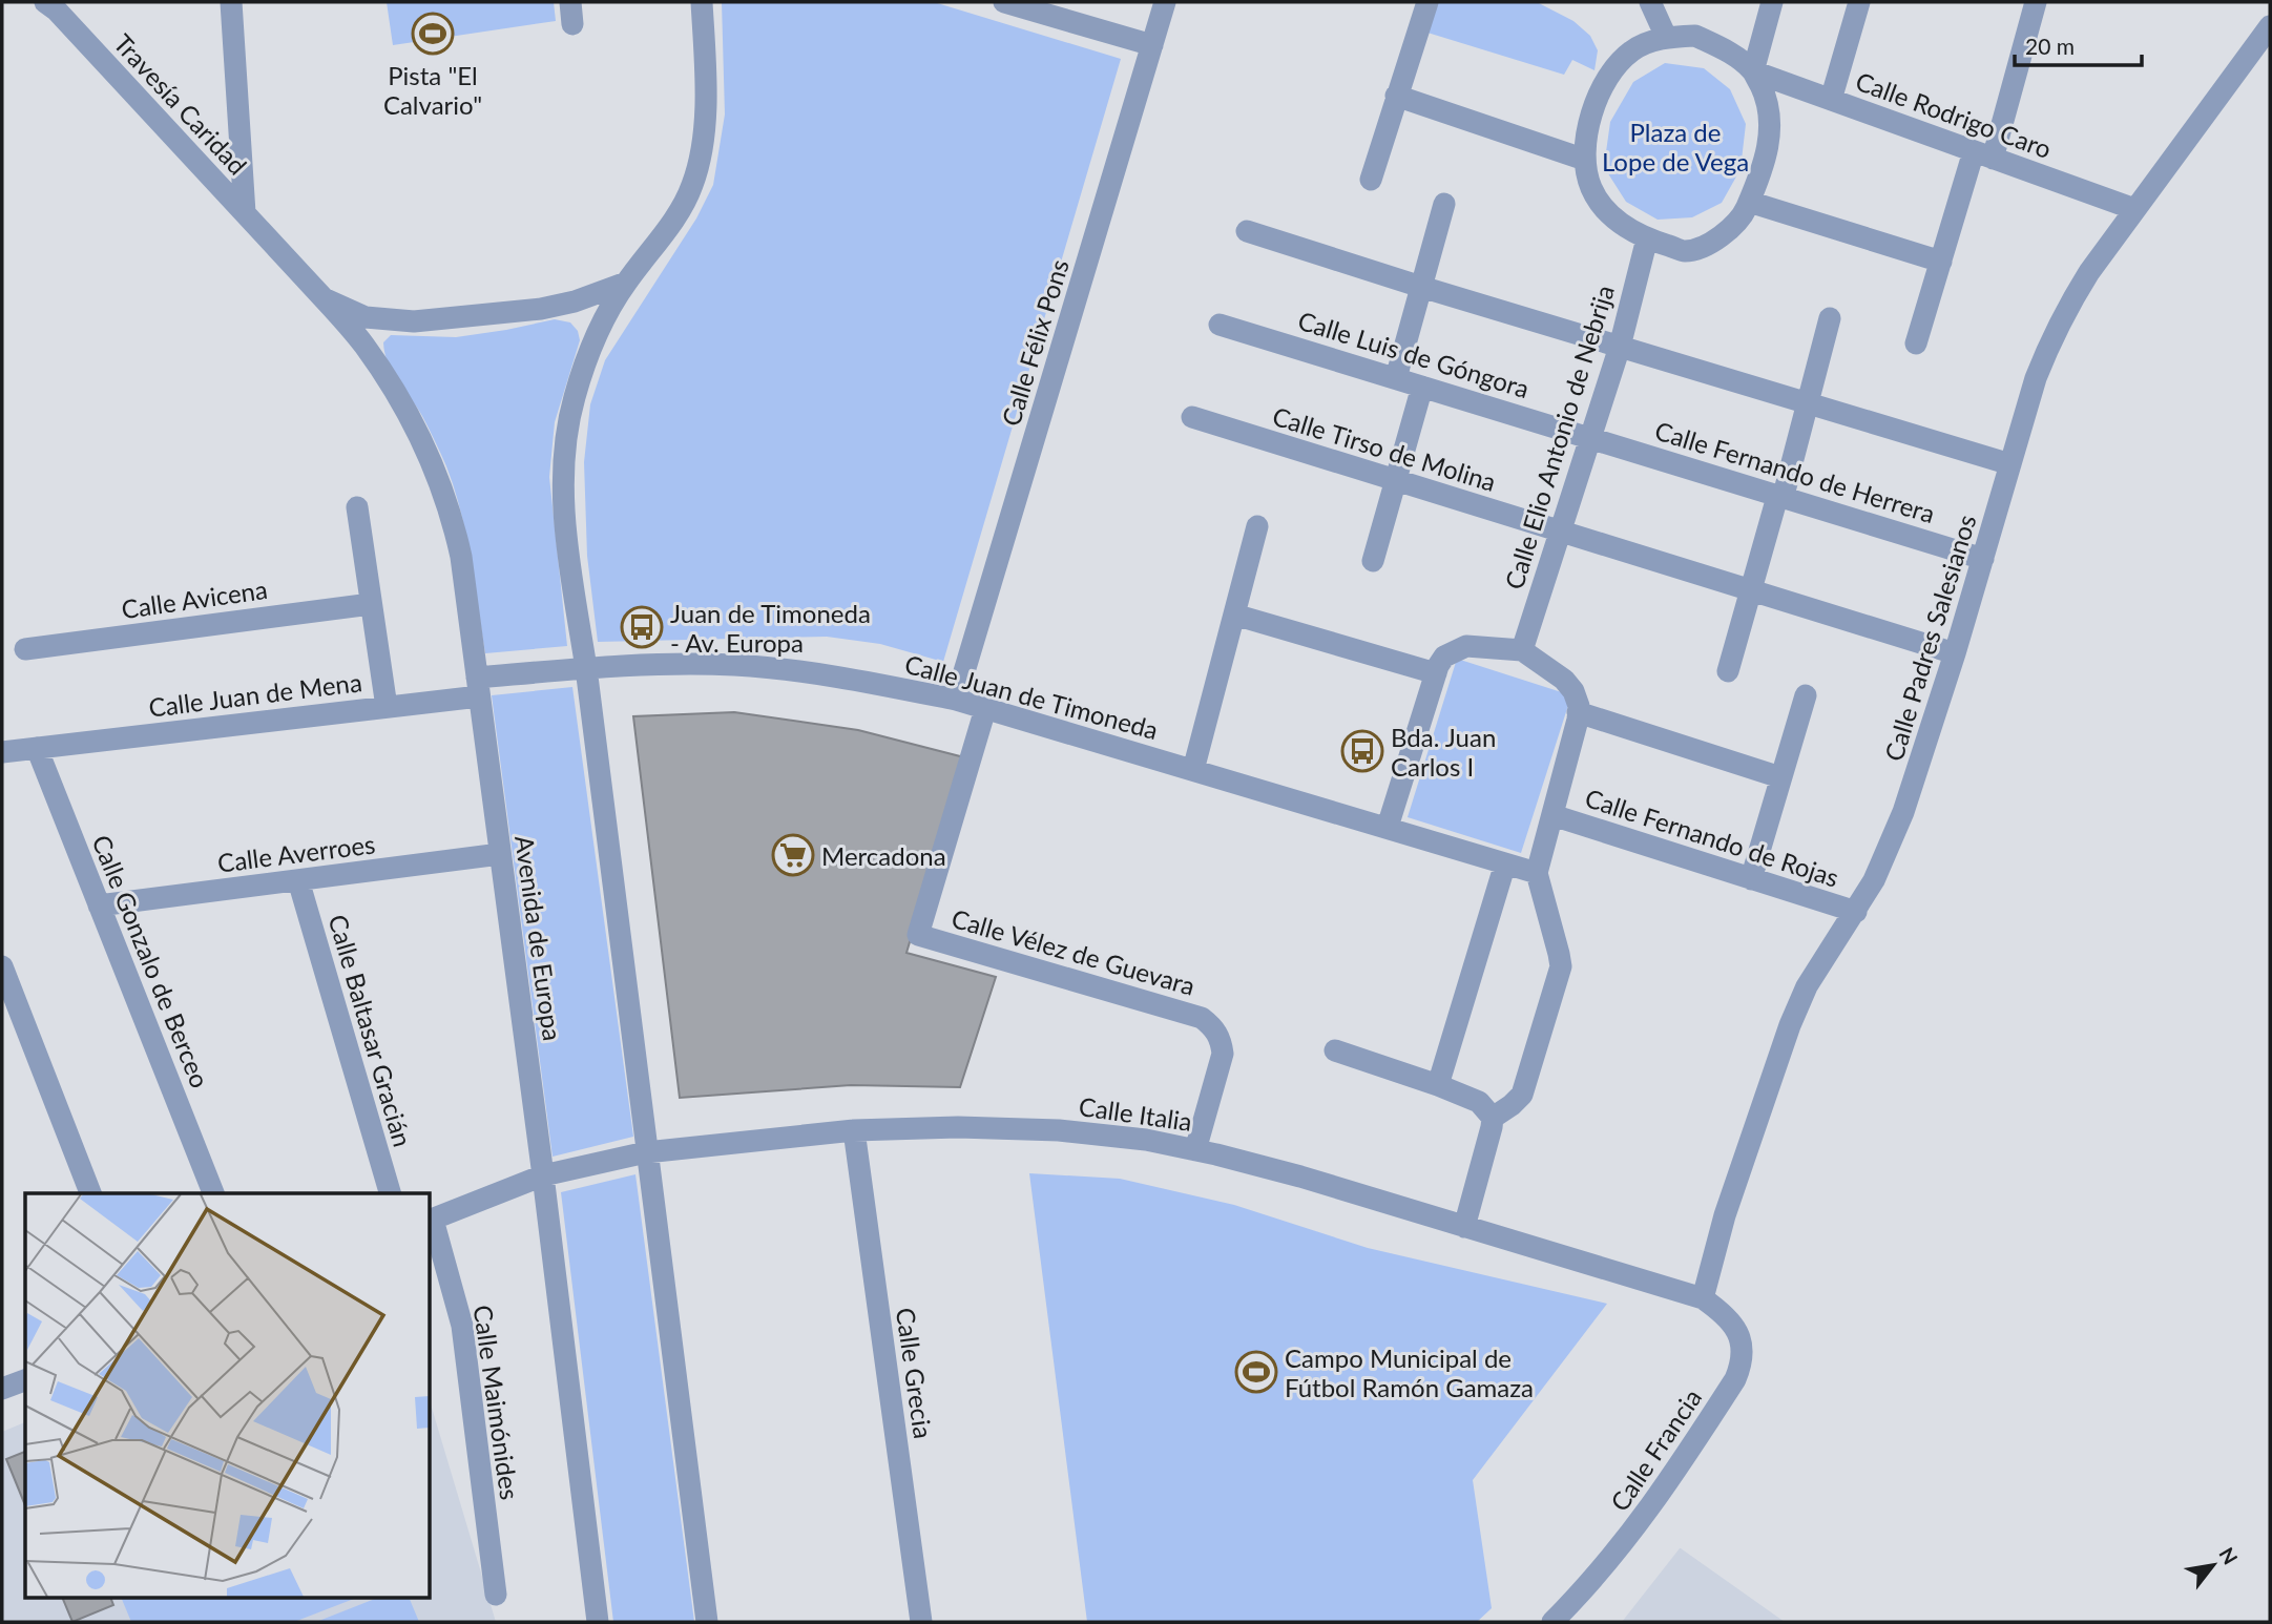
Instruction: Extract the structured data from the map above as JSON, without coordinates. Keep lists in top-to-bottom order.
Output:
{
  "streets": {
    "street": [
      "Travesía Caridad",
      "Calle Rodrigo Caro",
      "Calle Félix Pons",
      "Calle Luis de Góngora",
      "Calle Elio Antonio de Nebrija",
      "Calle Tirso de Molina",
      "Calle Fernando de Herrera",
      "Calle Avicena",
      "Calle Padres Salesianos",
      "Calle Juan de Mena",
      "Calle Juan de Timoneda",
      "Calle Fernando de Rojas",
      "Calle Averroes",
      "Avenida de Europa",
      "Calle Vélez de Guevara",
      "Calle Gonzalo de Berceo",
      "Calle Baltasar Gracián",
      "Calle Italia",
      "Calle Grecia",
      "Calle Maimónides",
      "Calle Francia"
    ]
  },
  "crossings": [
    ["Travesía Caridad", "Avenida de Europa"],
    ["Calle Rodrigo Caro", "Calle Elio Antonio de Nebrija"],
    ["Calle Rodrigo Caro", "Calle Padres Salesianos"],
    ["Calle Félix Pons", "Calle Juan de Timoneda"],
    ["Calle Luis de Góngora", "Calle Elio Antonio de Nebrija"],
    ["Calle Luis de Góngora", "Calle Fernando de Herrera"],
    ["Calle Elio Antonio de Nebrija", "Calle Tirso de Molina"],
    ["Calle Elio Antonio de Nebrija", "Calle Fernando de Herrera"],
    ["Calle Tirso de Molina", "Calle Padres Salesianos"],
    ["Calle Fernando de Herrera", "Calle Padres Salesianos"],
    ["Calle Padres Salesianos", "Calle Fernando de Rojas"],
    ["Calle Padres Salesianos", "Calle Italia"],
    ["Calle Padres Salesianos", "Calle Francia"],
    ["Calle Juan de Mena", "Calle Juan de Timoneda"],
    ["Calle Juan de Mena", "Avenida de Europa"],
    ["Calle Juan de Mena", "Calle Gonzalo de Berceo"],
    ["Calle Juan de Timoneda", "Avenida de Europa"],
    ["Calle Juan de Timoneda", "Calle Vélez de Guevara"],
    ["Calle Averroes", "Avenida de Europa"],
    ["Calle Averroes", "Calle Gonzalo de Berceo"],
    ["Calle Averroes", "Calle Baltasar Gracián"],
    ["Avenida de Europa", "Calle Italia"],
    ["Calle Vélez de Guevara", "Calle Italia"],
    ["Calle Italia", "Calle Grecia"],
    ["Calle Italia", "Calle Maimónides"],
    ["Calle Italia", "Calle Francia"]
  ],
  "parks": ["Plaza de Lope de Vega"],
  "places": {
    "sports": ["Pista \"El Calvario\"", "Campo Municipal de Fútbol Ramón Gamaza"],
    "bus stop": ["Juan de Timoneda - Av. Europa", "Bda. Juan Carlos I"],
    "supermarket": ["Mercadona"]
  },
  "scale_bar": "20 m",
  "north": "top right"
}
